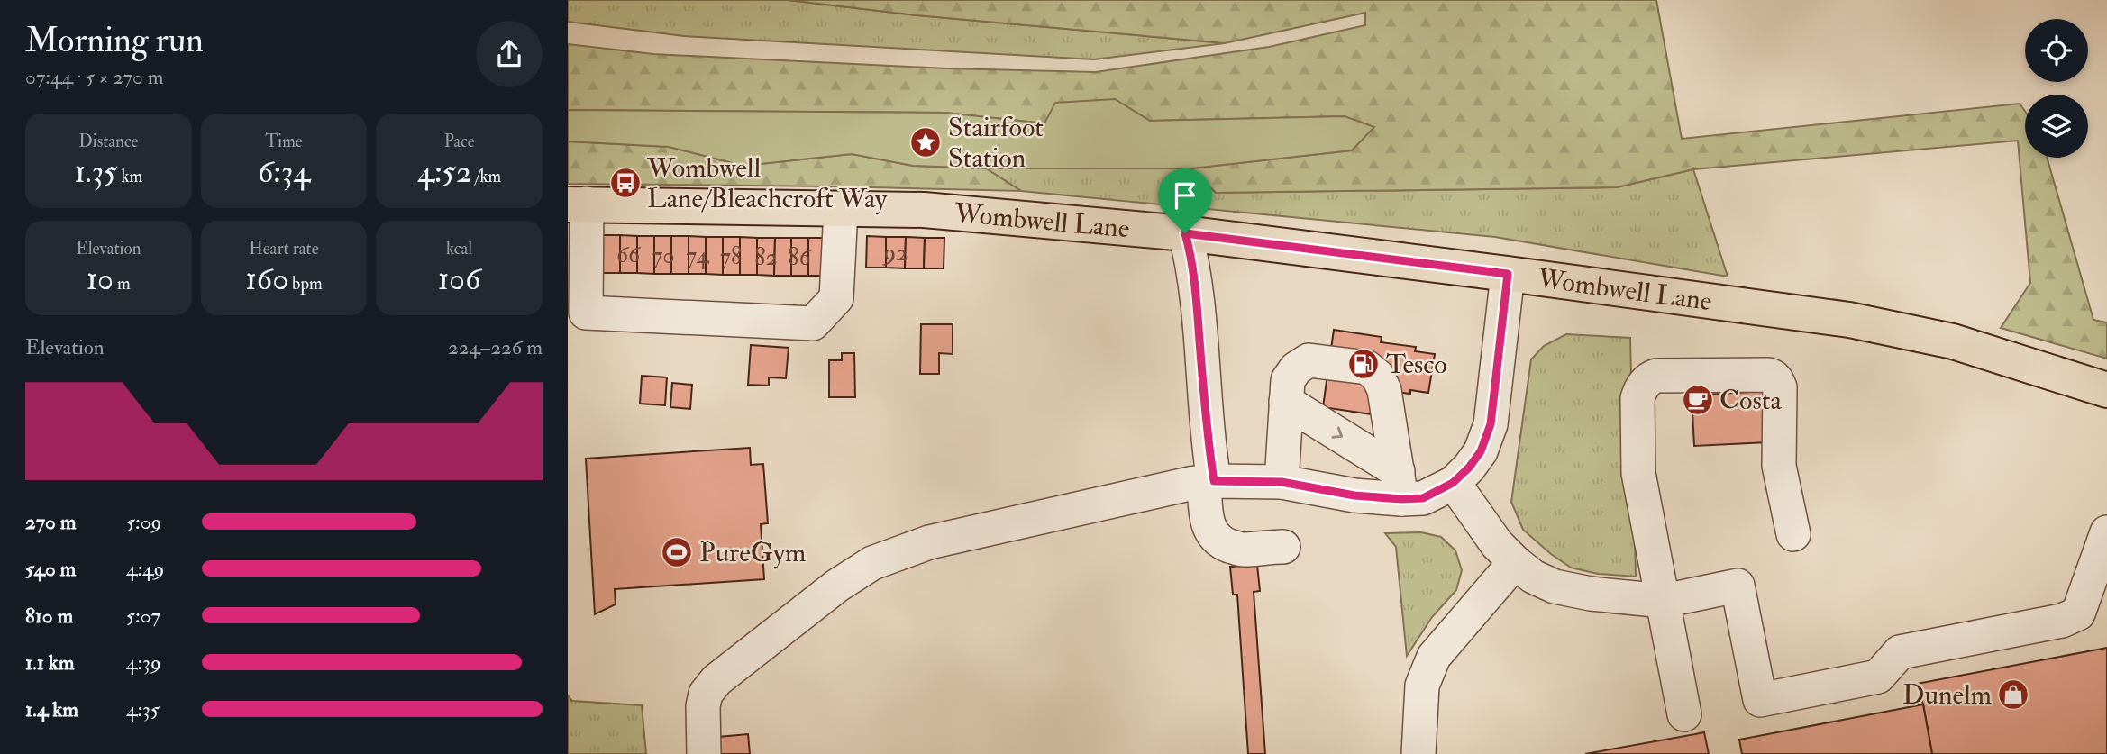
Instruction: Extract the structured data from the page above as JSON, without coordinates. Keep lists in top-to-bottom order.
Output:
{
  "streets": {
    "main road": ["Wombwell Lane"]
  },
  "places": {
    "place": ["Stairfoot Station"],
    "bus stop": ["Wombwell Lane/Bleachcroft Way"],
    "fuel station": ["Tesco"],
    "cafe": ["Costa"],
    "sports": ["PureGym"],
    "shop": ["Dunelm"]
  },
  "house_numbers": [
    "92",
    "66",
    "70",
    "74",
    "78",
    "82",
    "86"
  ],
  "page": {
    "heading": ["Morning run", "07:44 · 5 × 270 m"],
    "stats": [
      ["Distance", "1.35 km"],
      ["Time", "6:34"],
      ["Pace", "4:52 /km"],
      ["Elevation", "10 m"],
      ["Heart rate", "160 bpm"],
      ["kcal", "106"]
    ],
    "chart": ["Elevation", "224–226 m"],
    "list": [
      {
        "name": "270 m",
        "note": "5:09"
      },
      {
        "name": "540 m",
        "note": "4:49"
      },
      {
        "name": "810 m",
        "note": "5:07"
      },
      {
        "name": "1.1 km",
        "note": "4:39"
      },
      {
        "name": "1.4 km",
        "note": "4:35"
      }
    ]
  }
}
